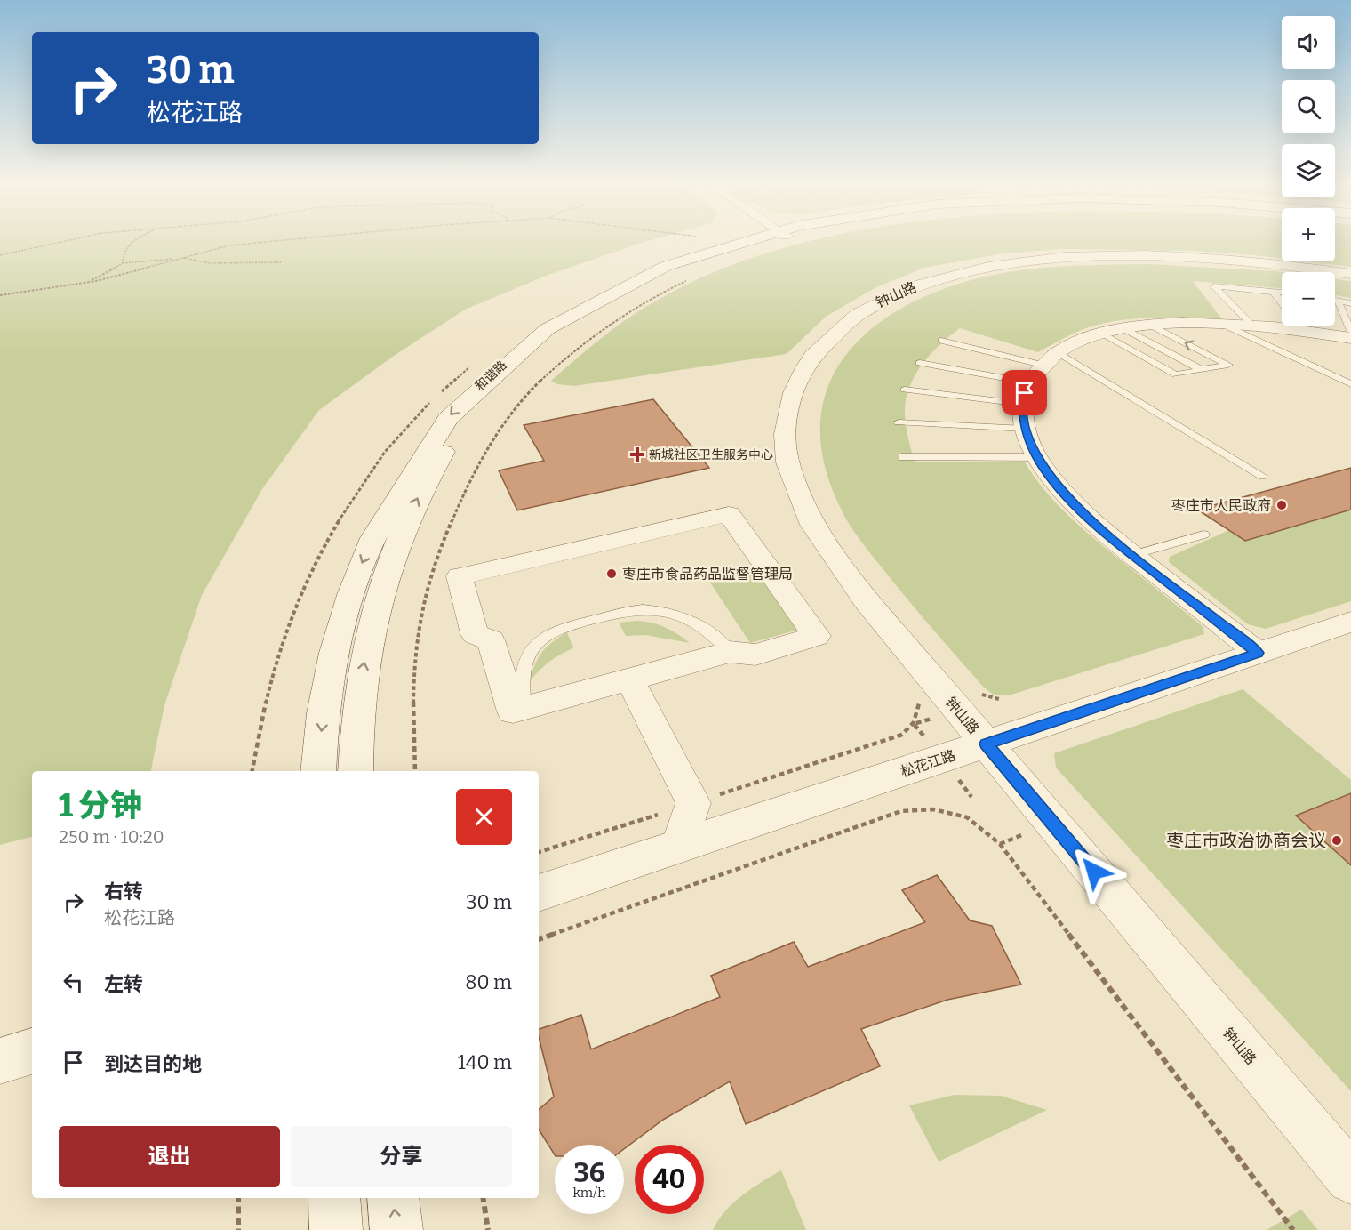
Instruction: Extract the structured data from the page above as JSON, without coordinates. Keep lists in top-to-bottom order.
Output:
{
  "streets": {
    "main road": ["钟山路", "和谐路", "松花江路"]
  },
  "crossings": [
    ["钟山路", "松花江路"]
  ],
  "places": {
    "health": ["新城社区卫生服务中心"],
    "other": ["枣庄市人民政府", "枣庄市食品药品监督管理局", "枣庄市政治协商会议"]
  },
  "page": {
    "map_buttons": ["+", "−"],
    "turn": ["30 m", "松花江路"],
    "heading": ["1 分钟", "250 m · 10:20"],
    "list": [
      {
        "name": "右转",
        "note": "松花江路",
        "value": "30 m"
      },
      {
        "name": "左转",
        "value": "80 m"
      },
      {
        "name": "到达目的地",
        "value": "140 m"
      }
    ],
    "buttons": ["退出", "分享"],
    "speed": "36 km/h",
    "limit": "40"
  }
}
